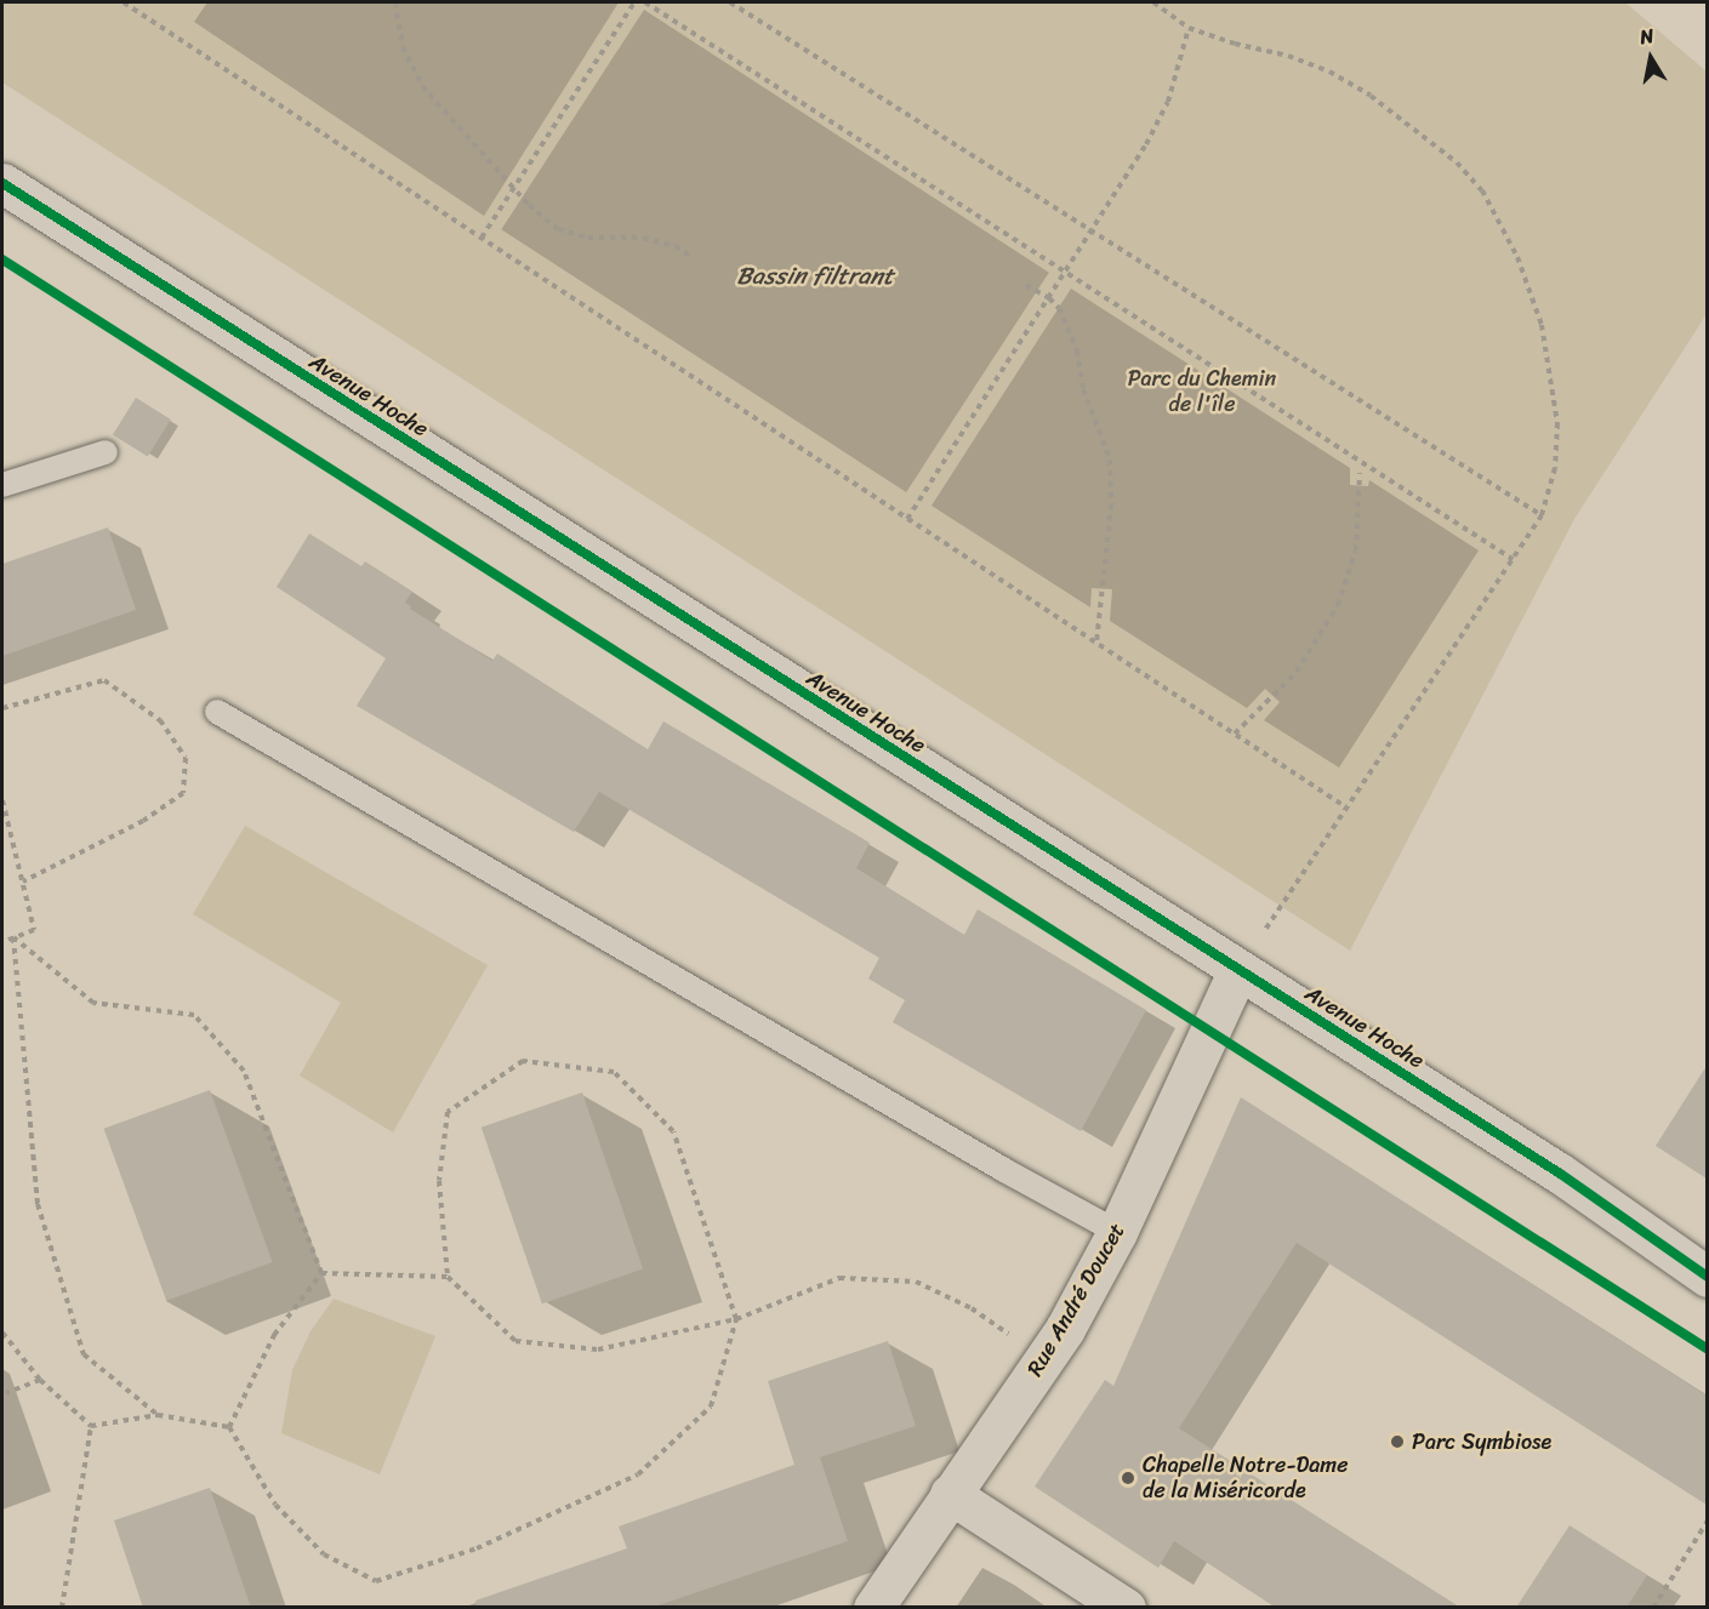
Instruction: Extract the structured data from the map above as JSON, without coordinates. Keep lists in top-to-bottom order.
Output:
{
  "streets": {
    "street": ["Avenue Hoche", "Rue André Doucet"]
  },
  "crossings": [
    ["Avenue Hoche", "Rue André Doucet"]
  ],
  "water": ["Bassin filtrant"],
  "parks": ["Parc du Chemin de l'île"],
  "places": ["Parc Symbiose", "Chapelle Notre-Dame de la Miséricorde"],
  "north": "top"
}
